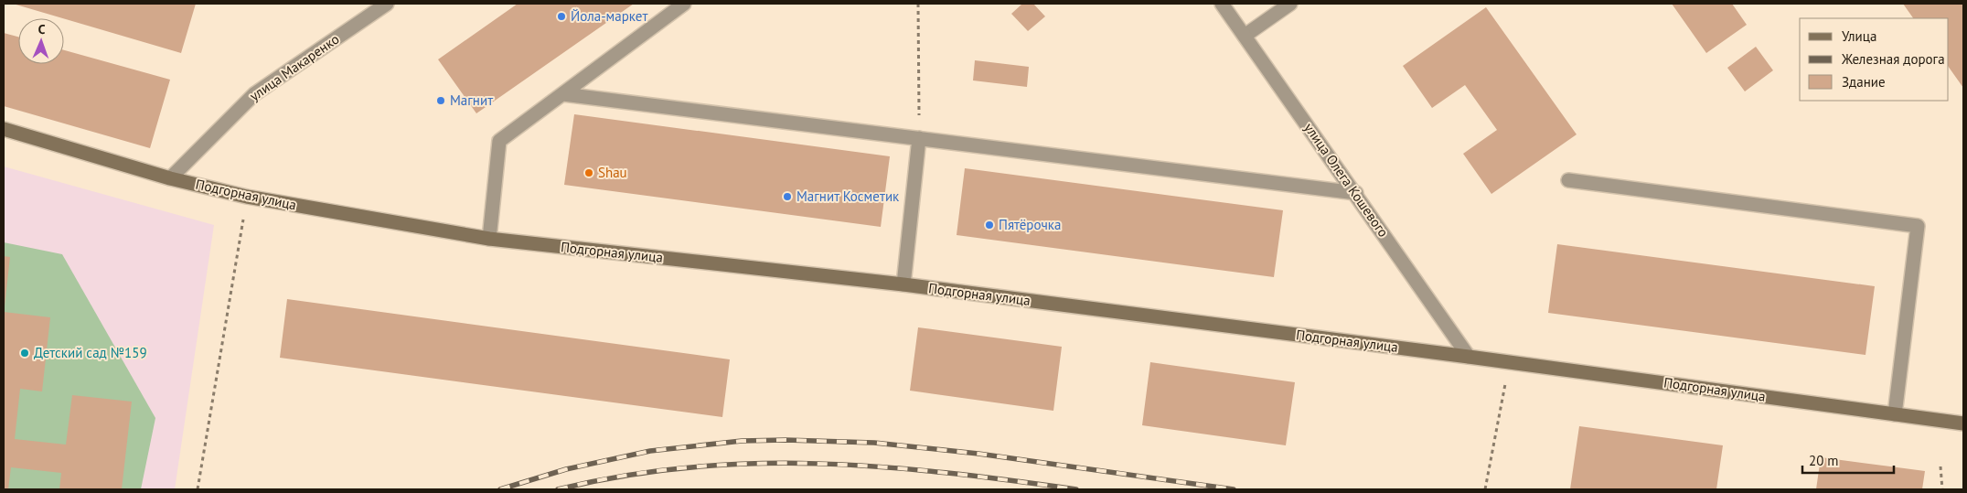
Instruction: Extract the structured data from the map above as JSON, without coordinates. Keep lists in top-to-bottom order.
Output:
{
  "streets": {
    "street": ["улица Макаренко", "улица Олега Кошевого", "Подгорная улица"]
  },
  "crossings": [
    ["улица Макаренко", "Подгорная улица"],
    ["улица Олега Кошевого", "Подгорная улица"]
  ],
  "places": [
    "Йола-маркет",
    "Магнит",
    "Shau",
    "Магнит Косметик",
    "Пятёрочка",
    "Детский сад №159"
  ],
  "legend": ["Улица", "Железная дорога", "Здание"],
  "scale_bar": "20 m",
  "north": "top"
}
